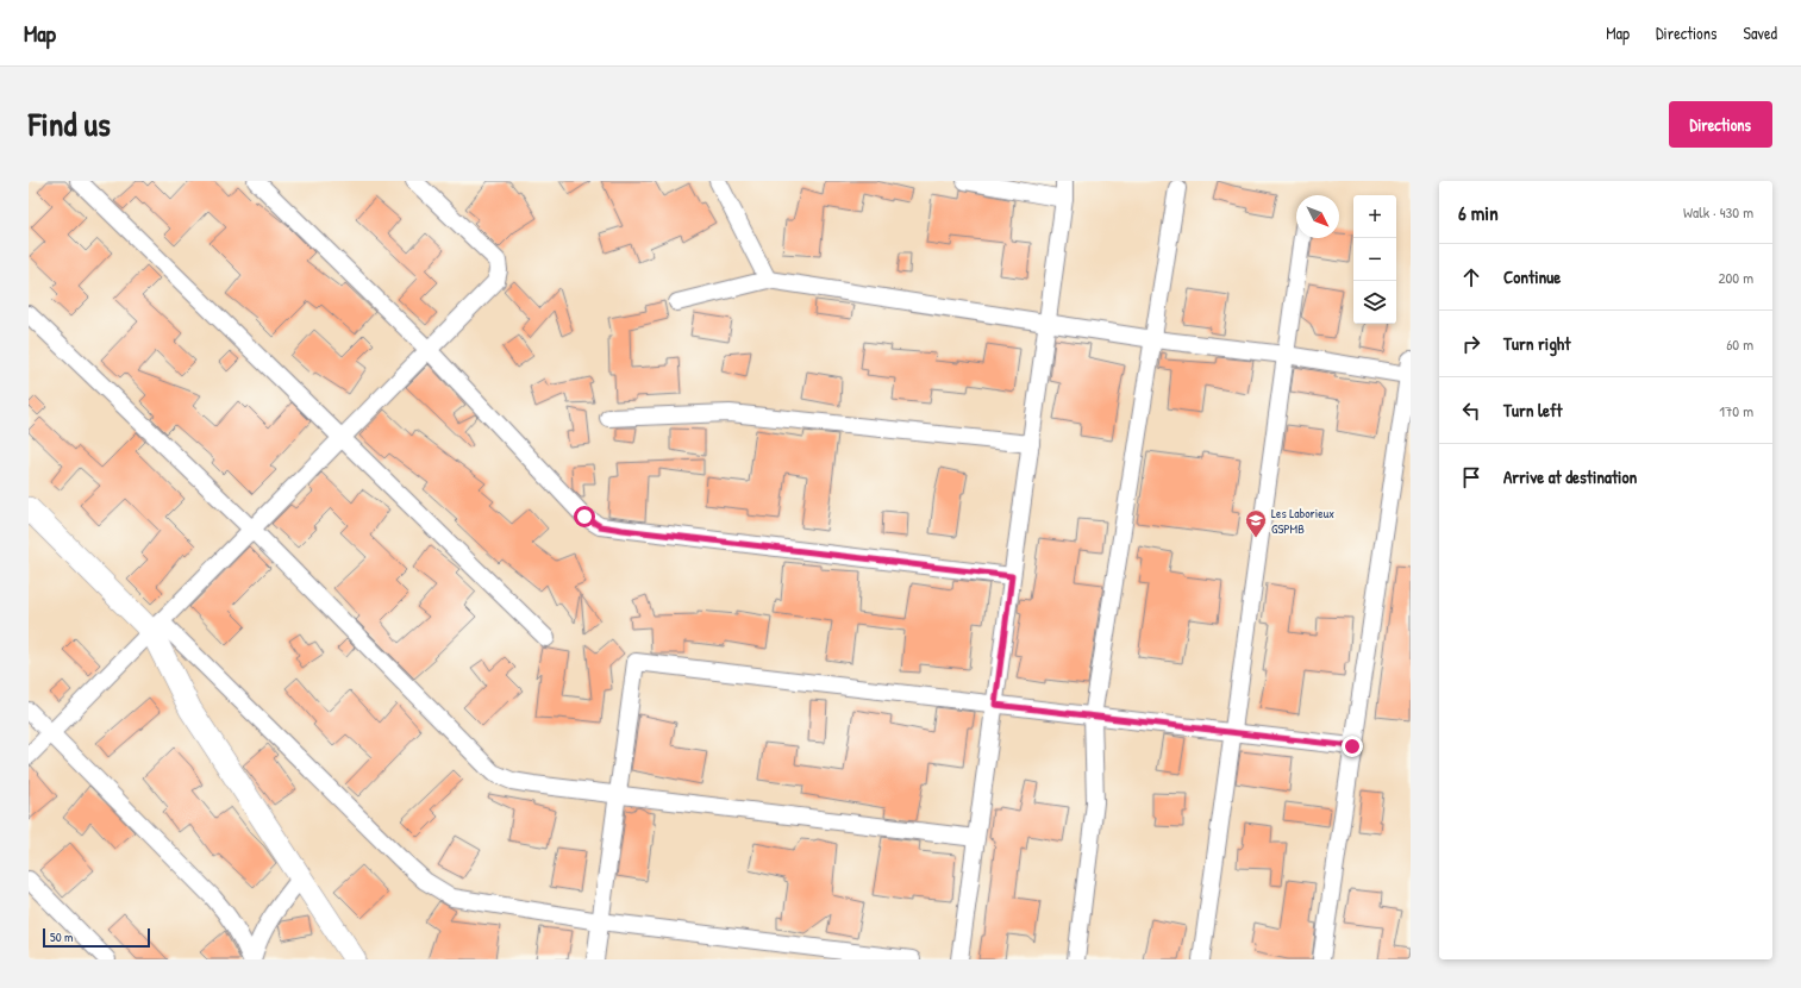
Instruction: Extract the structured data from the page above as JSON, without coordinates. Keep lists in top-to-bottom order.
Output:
{
  "places": {
    "school or university": ["Les Laborieux GSPMB"]
  },
  "scale_bar": "50 m",
  "north": "bottom right",
  "page": {
    "header": "Map",
    "nav": ["Map", "Directions", "Saved"],
    "title": "Find us",
    "buttons": "Directions",
    "heading": ["6 min", "Walk · 430 m"],
    "map_buttons": ["+", "−"],
    "list": [
      ["Continue", "200 m"],
      ["Turn right", "60 m"],
      ["Turn left", "170 m"],
      "Arrive at destination"
    ],
    "scale": "50 m"
  }
}
